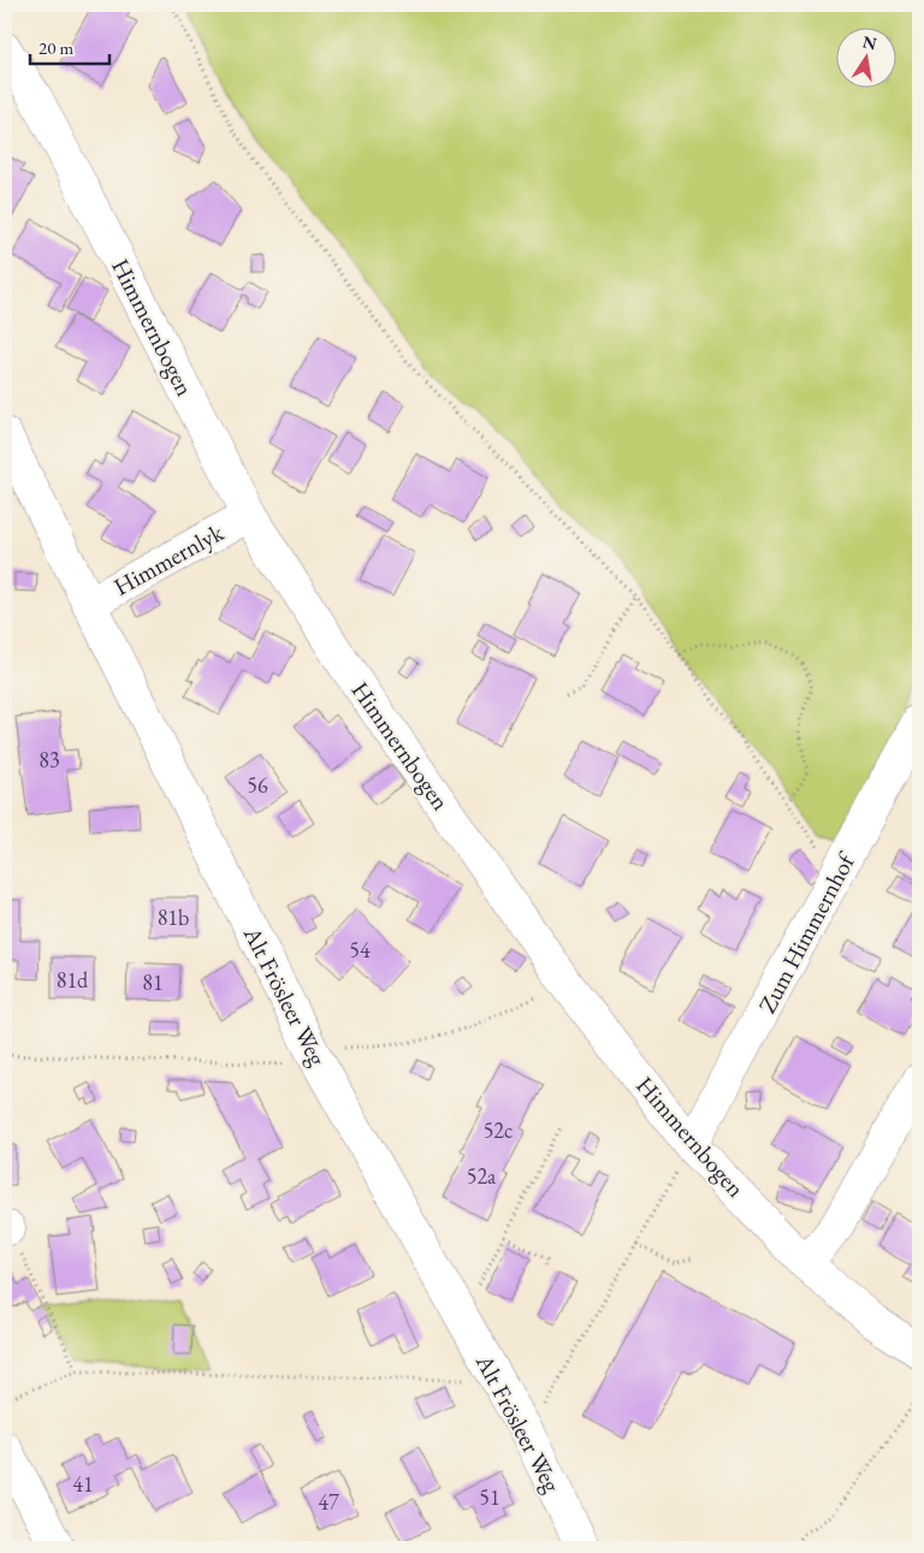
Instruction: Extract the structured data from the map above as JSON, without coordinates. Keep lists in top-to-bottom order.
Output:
{
  "streets": {
    "street": [
      "Himmernbogen",
      "Himmernlyk",
      "Zum Himmernhof",
      "Alt Frösleer Weg"
    ]
  },
  "crossings": [
    ["Himmernbogen", "Himmernlyk"],
    ["Himmernbogen", "Zum Himmernhof"],
    ["Himmernlyk", "Alt Frösleer Weg"]
  ],
  "house_numbers": [
    "83",
    "56",
    "81b",
    "54",
    "81d",
    "81",
    "52c",
    "52a",
    "41",
    "51",
    "47"
  ],
  "scale_bar": "20 m",
  "north": "top"
}
